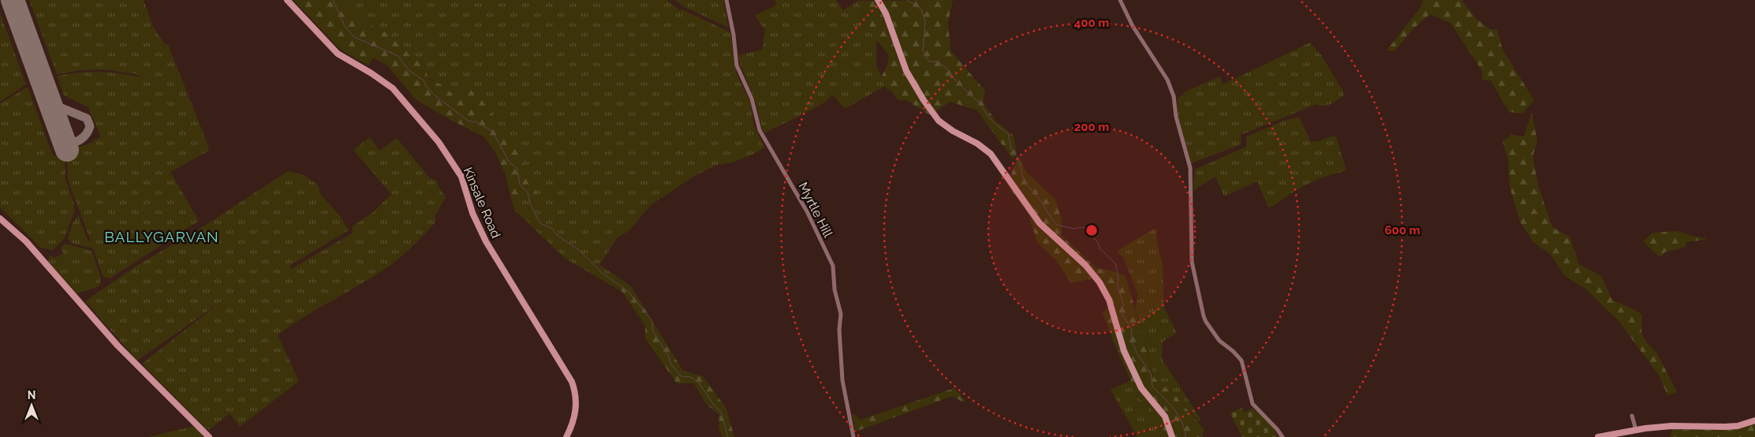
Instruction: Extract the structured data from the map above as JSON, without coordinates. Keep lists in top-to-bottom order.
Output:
{
  "streets": {
    "street": ["Kinsale Road", "Myrtle Hill"]
  },
  "districts": ["BALLYGARVAN"],
  "north": "top",
  "rings": ["400 m", "200 m", "600 m"]
}
